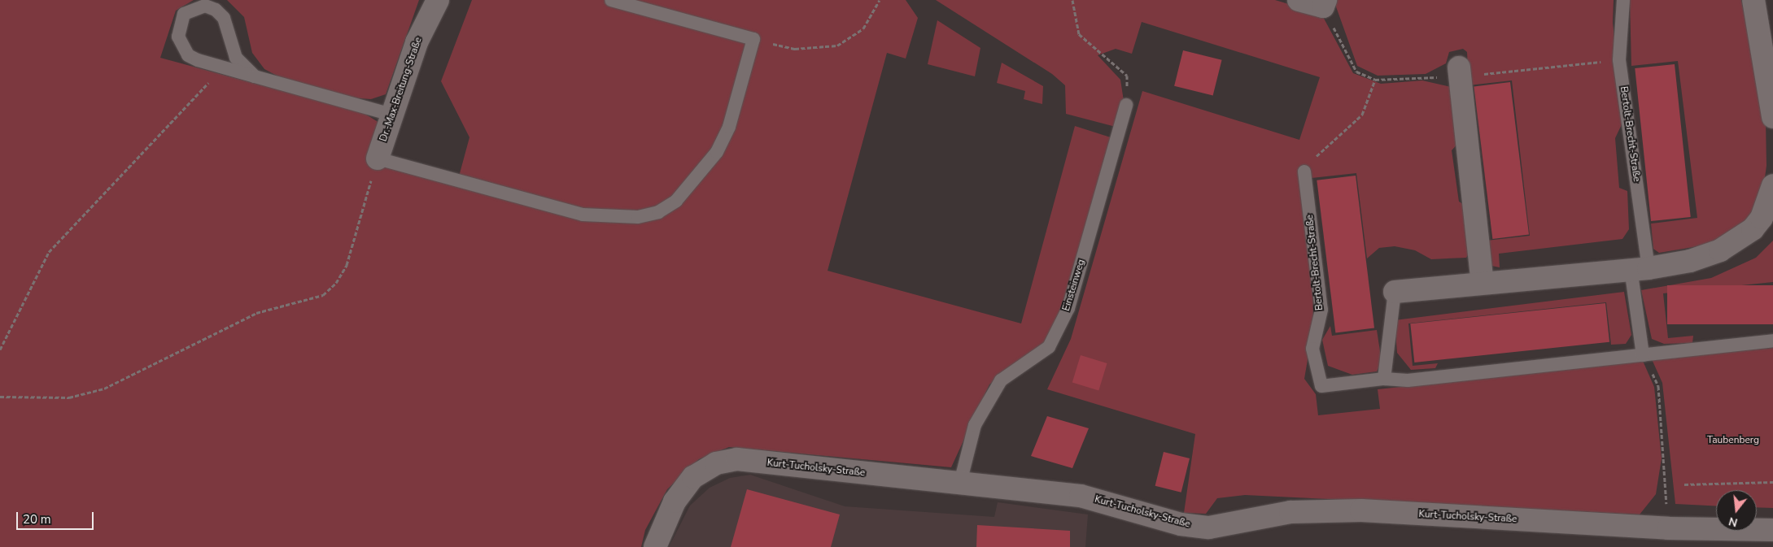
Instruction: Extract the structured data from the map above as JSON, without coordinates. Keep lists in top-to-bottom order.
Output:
{
  "streets": {
    "street": ["Dr.-Max-Breitung-Straße", "Kurt-Tucholsky-Straße"],
    "lane": ["Bertolt-Brecht-Straße", "Einsteinweg"]
  },
  "crossings": [
    ["Einsteinweg", "Kurt-Tucholsky-Straße"]
  ],
  "parks": ["Taubenberg"],
  "scale_bar": "20 m",
  "north": "bottom"
}
